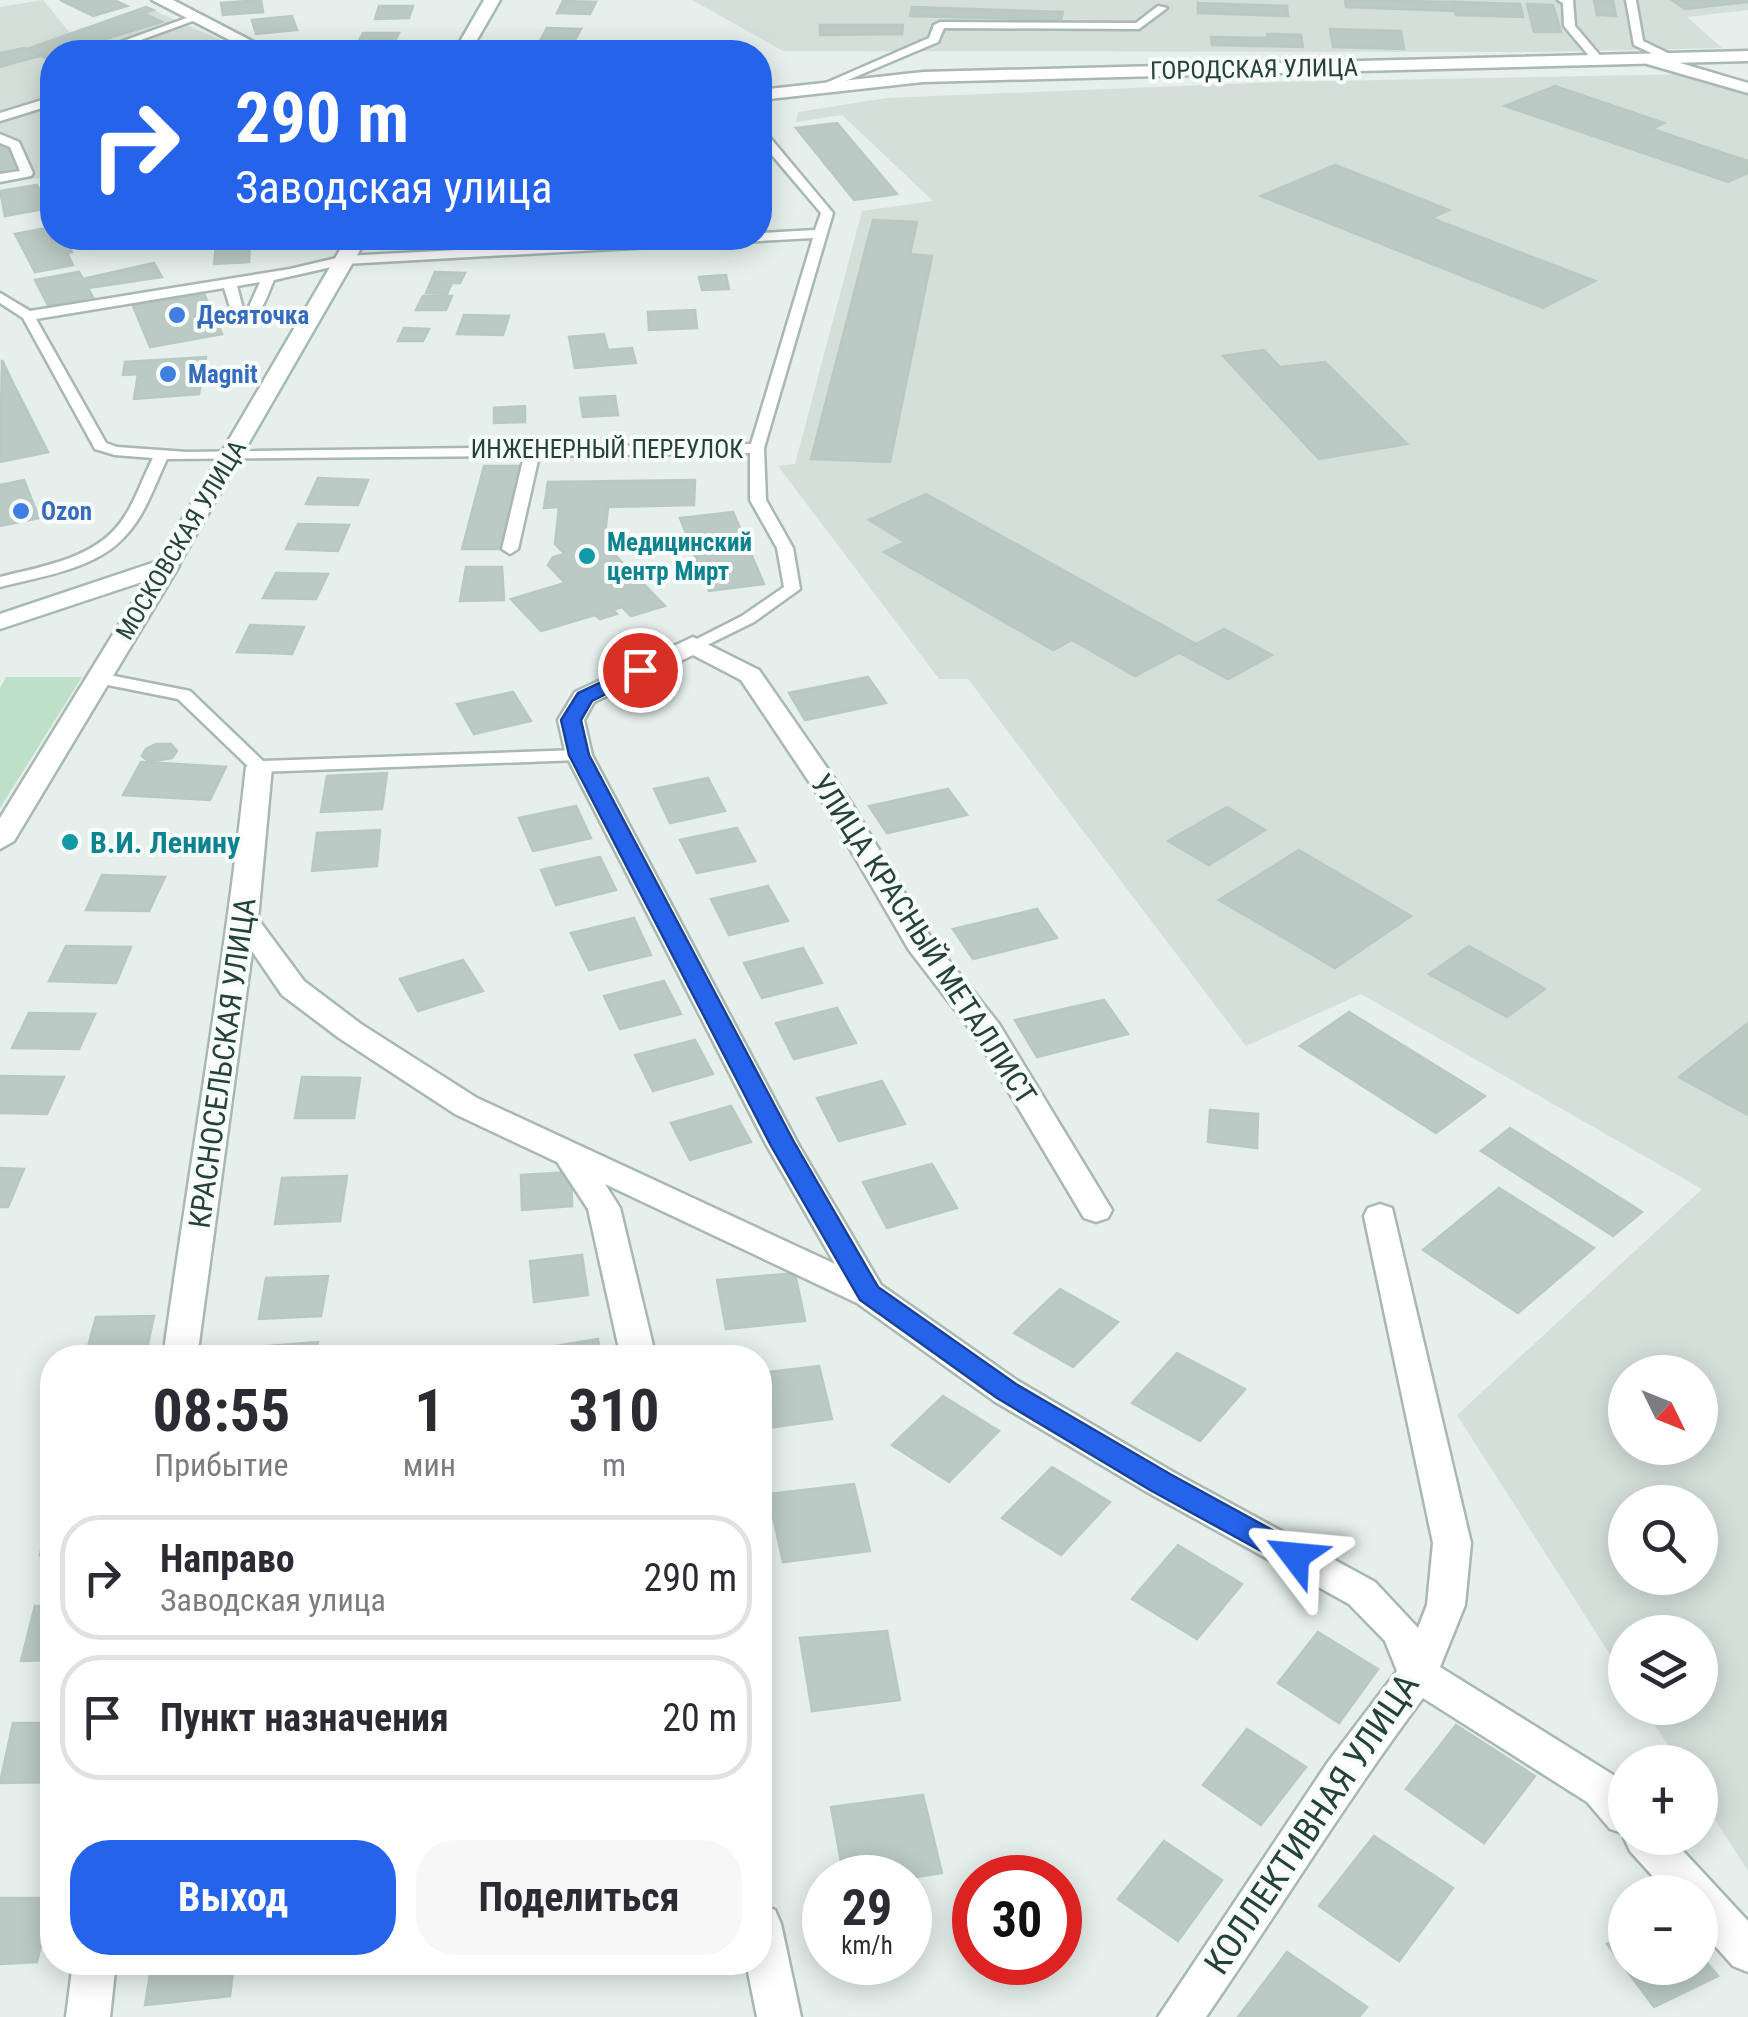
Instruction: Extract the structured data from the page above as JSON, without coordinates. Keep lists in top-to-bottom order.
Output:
{
  "streets": {
    "street": [
      "ГОРОДСКАЯ УЛИЦА",
      "МОСКОВСКАЯ УЛИЦА",
      "УЛИЦА КРАСНЫЙ МЕТАЛЛИСТ",
      "КРАСНОСЕЛЬСКАЯ УЛИЦА",
      "КОЛЛЕКТИВНАЯ УЛИЦА"
    ],
    "lane": ["ИНЖЕНЕРНЫЙ ПЕРЕУЛОК"]
  },
  "crossings": [
    ["ИНЖЕНЕРНЫЙ ПЕРЕУЛОК", "МОСКОВСКАЯ УЛИЦА"]
  ],
  "places": [
    "Десяточка",
    "Magnit",
    "Ozon",
    "Медицинский центр Мирт",
    "В.И. Ленину"
  ],
  "north": "bottom right",
  "page": {
    "turn": ["290 m", "Заводская улица"],
    "eta": [
      "08:55",
      "Прибытие",
      "1",
      "мин",
      "310",
      "m"
    ],
    "map_buttons": ["+", "−"],
    "list": [
      {
        "name": "Направо",
        "note": "Заводская улица",
        "value": "290 m"
      },
      {
        "name": "Пункт назначения",
        "value": "20 m"
      }
    ],
    "buttons": ["Выход", "Поделиться"],
    "speed": "29 km/h",
    "limit": "30"
  }
}
